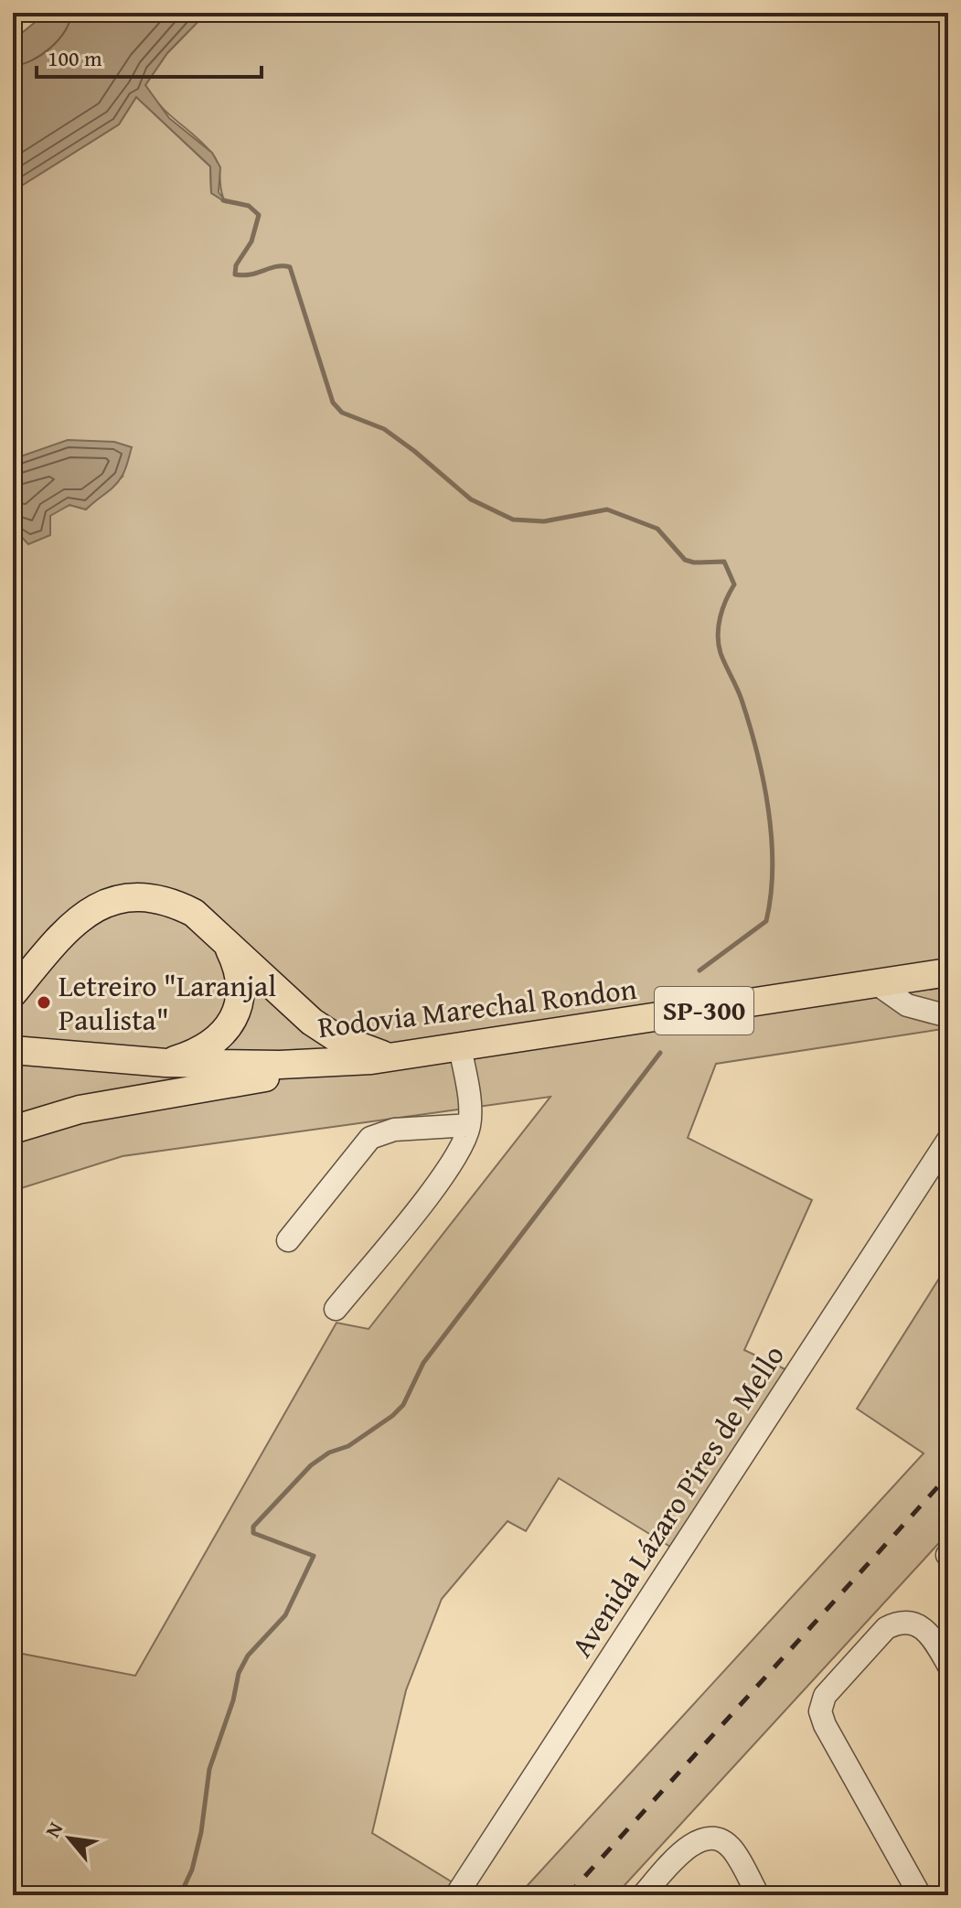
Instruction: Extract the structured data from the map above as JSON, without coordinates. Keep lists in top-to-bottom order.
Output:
{
  "streets": {
    "main road": ["Rodovia Marechal Rondon", "SP-300"],
    "street": ["Avenida Lázaro Pires de Mello"]
  },
  "places": ["Letreiro \"Laranjal Paulista\""],
  "scale_bar": "100 m",
  "north": "top left"
}
